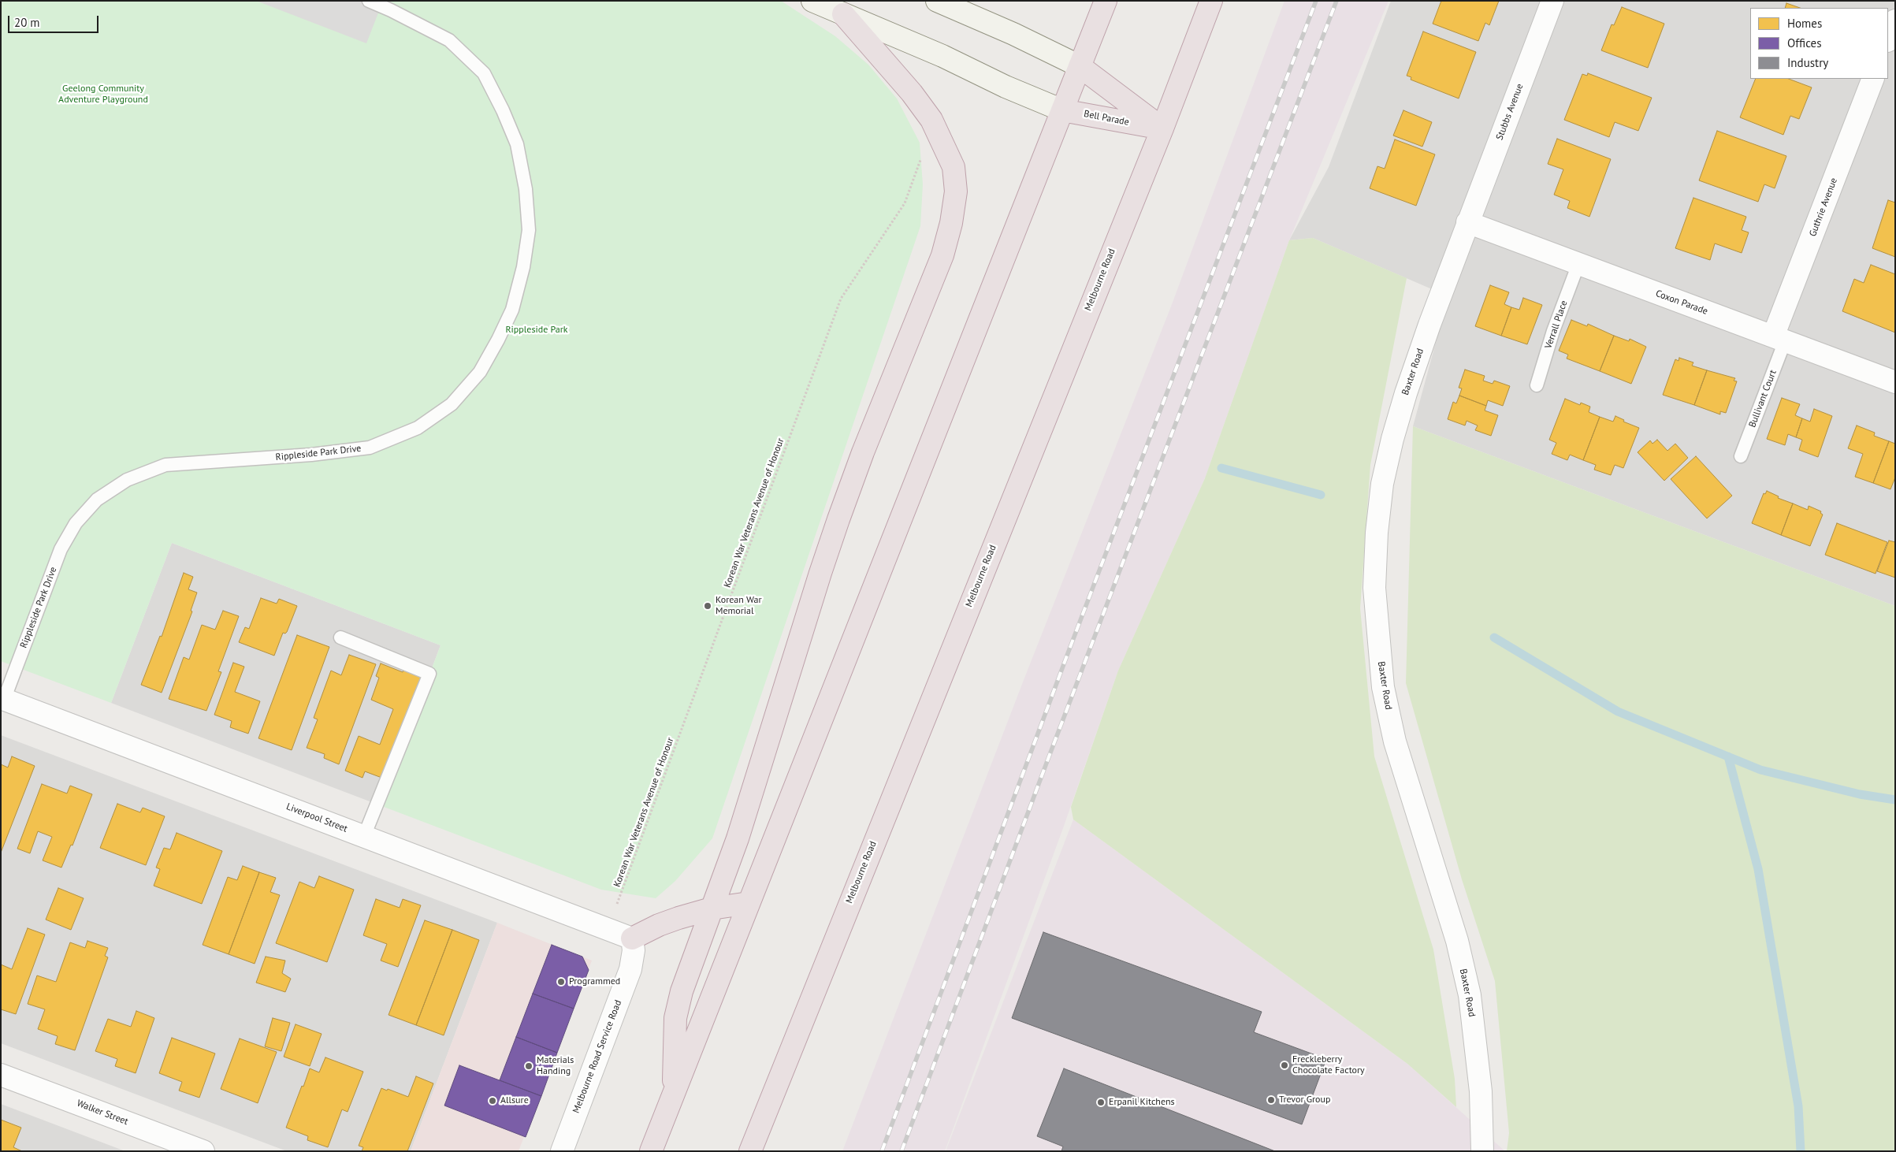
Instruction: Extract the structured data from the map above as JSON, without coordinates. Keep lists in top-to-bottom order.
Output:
{
  "streets": {
    "highway": ["Bell Parade", "Melbourne Road"],
    "street": [
      "Stubbs Avenue",
      "Guthrie Avenue",
      "Coxon Parade",
      "Baxter Road",
      "Liverpool Street",
      "Melbourne Road Service Road",
      "Walker Street"
    ],
    "lane": ["Verrall Place", "Bullivant Court", "Rippleside Park Drive"],
    "path": ["Korean War Veterans Avenue of Honour"]
  },
  "crossings": [
    ["Stubbs Avenue", "Coxon Parade"],
    ["Stubbs Avenue", "Baxter Road"],
    ["Bell Parade", "Melbourne Road"],
    ["Guthrie Avenue", "Coxon Parade"],
    ["Guthrie Avenue", "Bullivant Court"],
    ["Coxon Parade", "Verrall Place"],
    ["Coxon Parade", "Baxter Road"],
    ["Coxon Parade", "Bullivant Court"],
    ["Rippleside Park Drive", "Liverpool Street"],
    ["Korean War Veterans Avenue of Honour", "Liverpool Street"],
    ["Liverpool Street", "Melbourne Road Service Road"]
  ],
  "parks": ["Geelong Community Adventure Playground", "Rippleside Park"],
  "places": [
    "Korean War Memorial",
    "Programmed",
    "Freckleberry Chocolate Factory",
    "Materials Handing",
    "Trevor Group",
    "Allsure",
    "Erpanil Kitchens"
  ],
  "legend": ["Homes", "Offices", "Industry"],
  "scale_bar": "20 m"
}
